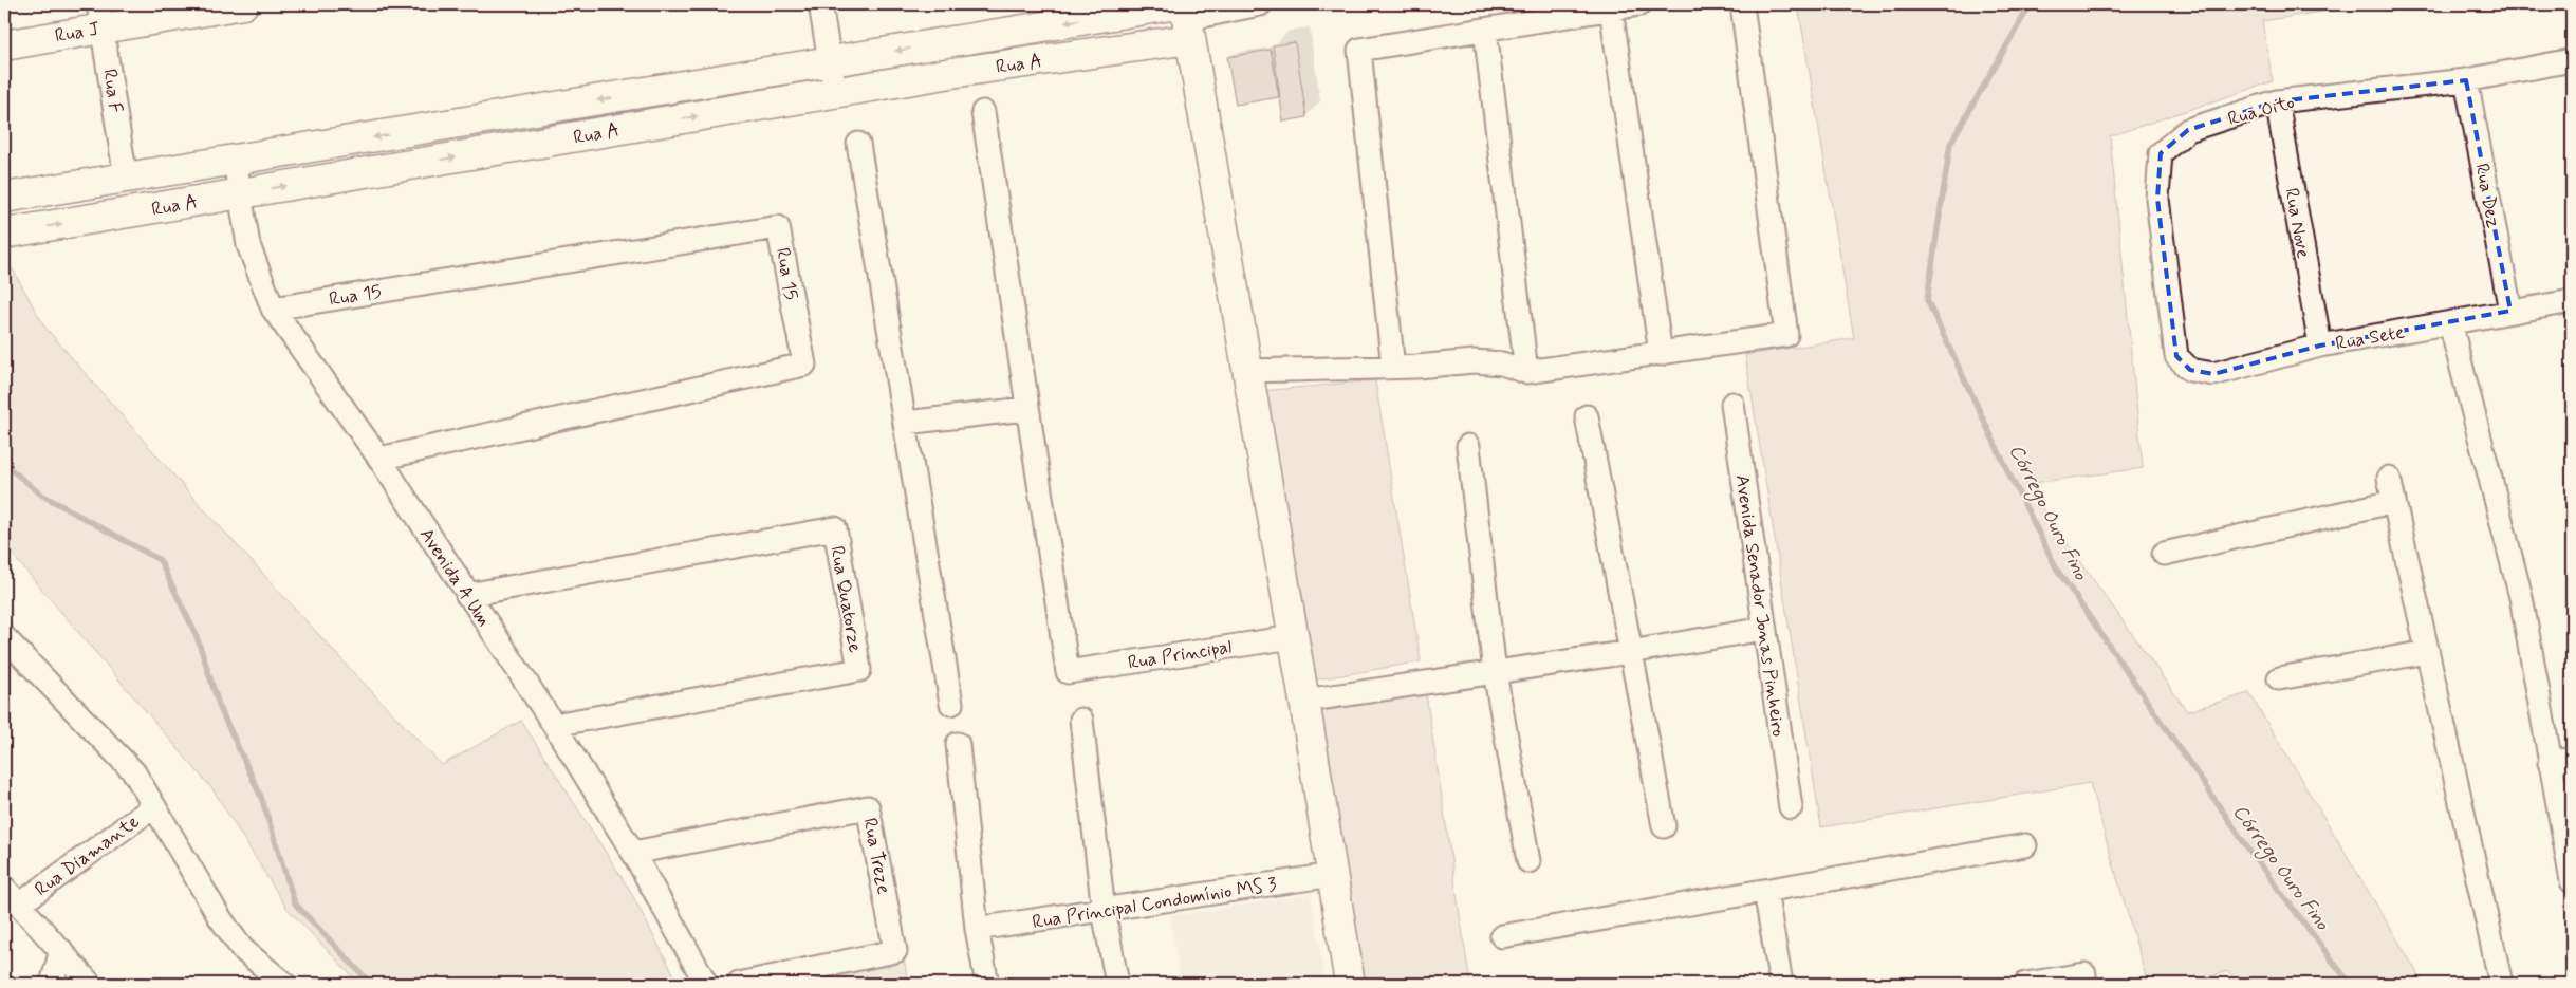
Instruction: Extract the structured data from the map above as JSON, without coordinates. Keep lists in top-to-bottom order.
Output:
{
  "streets": {
    "street": [
      "Rua J",
      "Rua A",
      "Rua F",
      "Rua Oito",
      "Rua Dez",
      "Rua Nove",
      "Rua 15",
      "Rua Sete",
      "Avenida A Um",
      "Rua Quatorze",
      "Avenida Senador Jonas Pinheiro",
      "Rua Principal",
      "Rua Diamante",
      "Rua Treze",
      "Rua Principal Condomínio MS 3"
    ]
  },
  "crossings": [
    ["Rua J", "Rua F"],
    ["Rua A", "Rua F"],
    ["Rua A", "Avenida A Um"],
    ["Rua Oito", "Rua Dez"],
    ["Rua Oito", "Rua Nove"],
    ["Rua Oito", "Rua Sete"],
    ["Rua Dez", "Rua Sete"],
    ["Rua Nove", "Rua Sete"],
    ["Rua 15", "Avenida A Um"],
    ["Avenida A Um", "Rua Quatorze"],
    ["Avenida A Um", "Rua Treze"]
  ],
  "water": ["Córrego Ouro Fino"]
}
